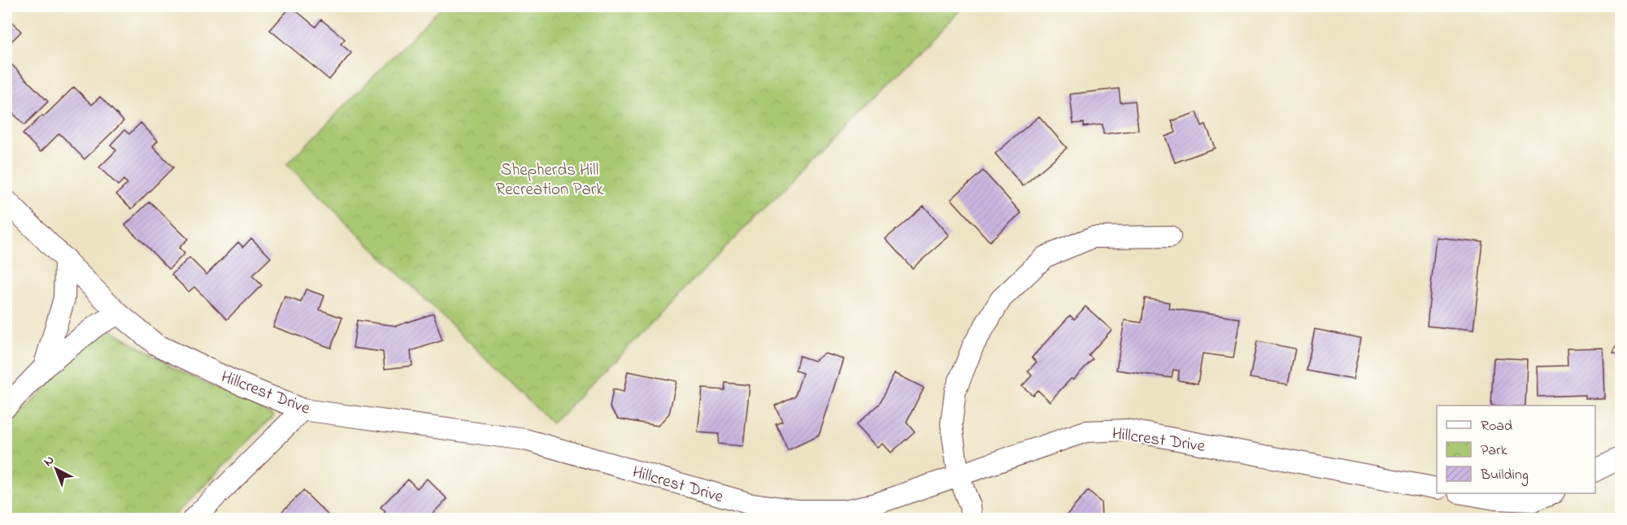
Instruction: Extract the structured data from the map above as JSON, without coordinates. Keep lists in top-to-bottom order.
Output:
{
  "streets": {
    "street": ["Hillcrest Drive"]
  },
  "parks": ["Shepherds Hill Recreation Park"],
  "legend": ["Road", "Park", "Building"],
  "north": "top left"
}
